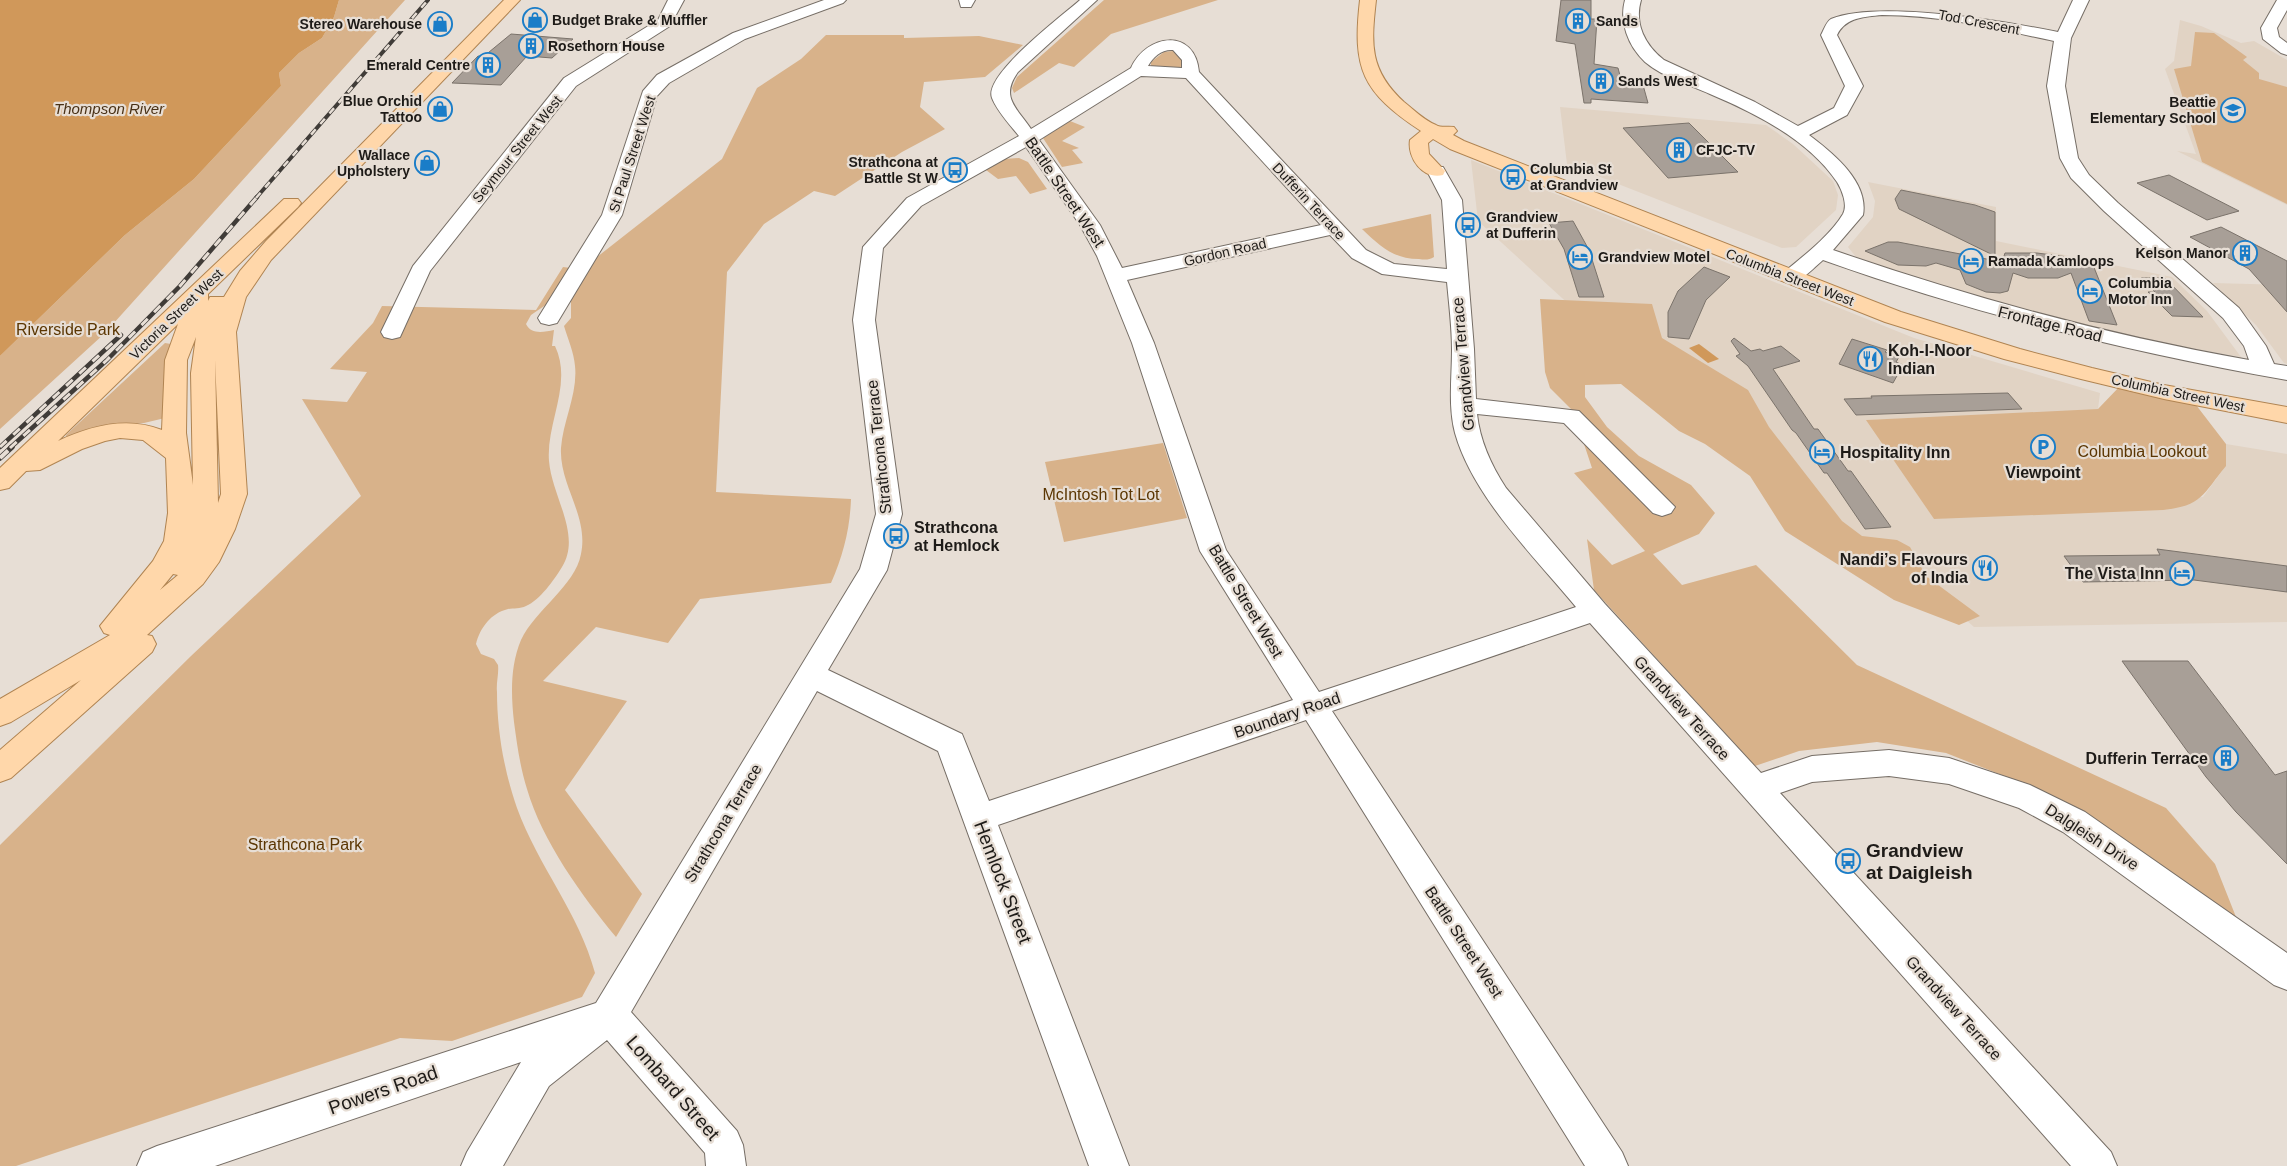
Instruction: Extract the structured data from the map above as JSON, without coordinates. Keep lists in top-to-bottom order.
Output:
{
  "streets": {
    "main road": ["Columbia Street West", "Victoria Street West"],
    "street": [
      "Tod Crescent",
      "Seymour Street West",
      "St Paul Street West",
      "Battle Street West",
      "Dufferin Terrace",
      "Gordon Road",
      "Frontage Road",
      "Grandview Terrace",
      "Strathcona Terrace",
      "Boundary Road",
      "Dalgleish Drive",
      "Hemlock Street",
      "Lombard Street",
      "Powers Road"
    ]
  },
  "crossings": [
    ["Battle Street West", "Gordon Road"],
    ["Battle Street West", "Strathcona Terrace"],
    ["Battle Street West", "Boundary Road"],
    ["Dufferin Terrace", "Gordon Road"],
    ["Dufferin Terrace", "Grandview Terrace"],
    ["Dufferin Terrace", "Strathcona Terrace"],
    ["Columbia Street West", "Frontage Road"],
    ["Grandview Terrace", "Boundary Road"],
    ["Grandview Terrace", "Dalgleish Drive"],
    ["Strathcona Terrace", "Hemlock Street"],
    ["Strathcona Terrace", "Lombard Street"],
    ["Strathcona Terrace", "Powers Road"],
    ["Boundary Road", "Hemlock Street"],
    ["Lombard Street", "Powers Road"]
  ],
  "water": ["Thompson River"],
  "parks": [
    "Riverside Park",
    "Columbia Lookout",
    "McIntosh Tot Lot",
    "Strathcona Park"
  ],
  "places": {
    "shop": [
      "Budget Brake & Muffler",
      "Stereo Warehouse",
      "Blue Orchid Tattoo",
      "Wallace Upholstery"
    ],
    "building": [
      "Sands",
      "Rosethorn House",
      "Emerald Centre",
      "Sands West",
      "CFJC-TV",
      "Kelson Manor",
      "Dufferin Terrace"
    ],
    "school or university": ["Beattie Elementary School"],
    "bus stop": [
      "Strathcona at Battle St W",
      "Columbia St at Grandview",
      "Grandview at Dufferin",
      "Strathcona at Hemlock",
      "Grandview at Daigleish"
    ],
    "hotel": [
      "Grandview Motel",
      "Ramada Kamloops",
      "Columbia Motor Inn",
      "Hospitality Inn",
      "The Vista Inn"
    ],
    "restaurant": ["Koh-I-Noor Indian", "Nandi’s Flavours of India"],
    "parking": ["Viewpoint"]
  }
}
